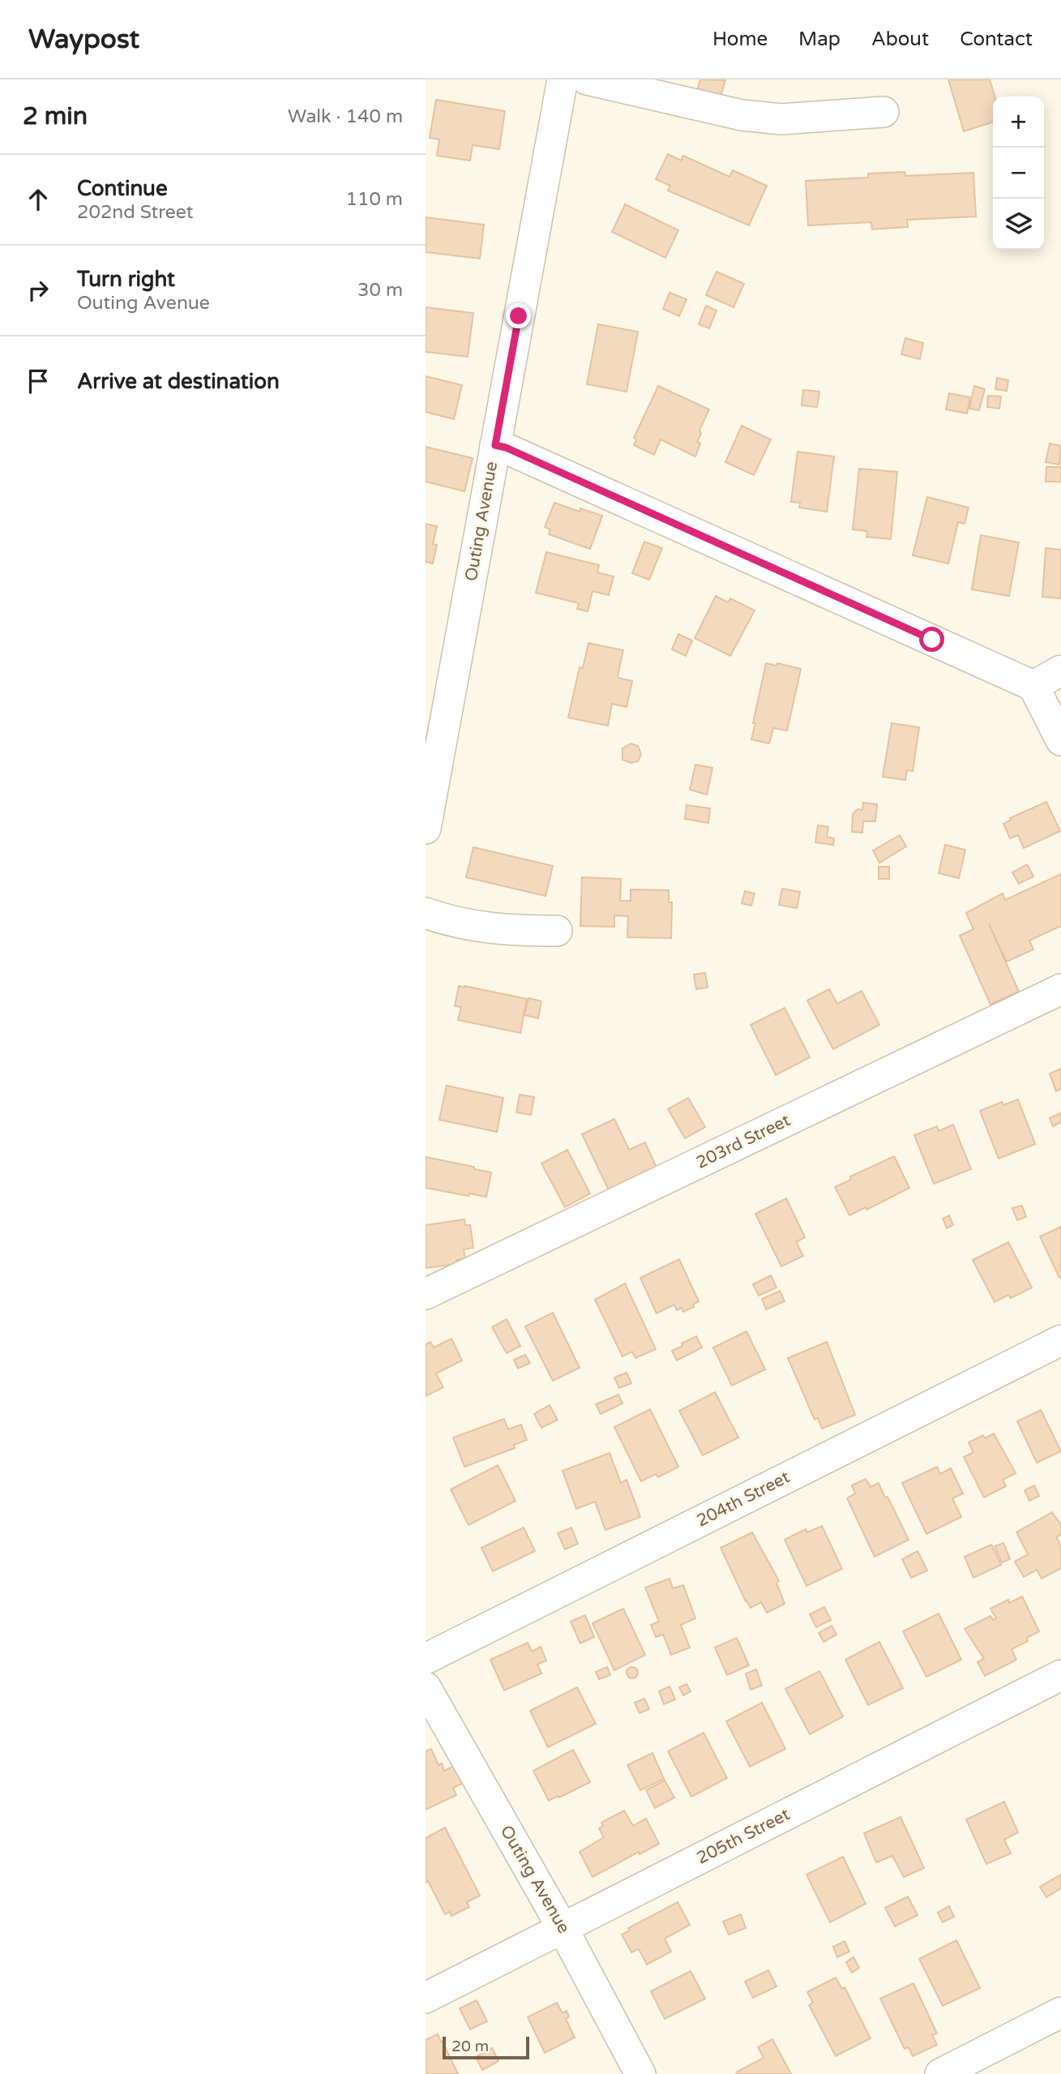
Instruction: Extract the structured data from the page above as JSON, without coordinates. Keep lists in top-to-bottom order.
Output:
{
  "streets": {
    "street": [
      "Outing Avenue",
      "203rd Street",
      "204th Street",
      "205th Street"
    ]
  },
  "crossings": [
    ["Outing Avenue", "205th Street"]
  ],
  "scale_bar": "20 m",
  "page": {
    "header": "Waypost",
    "nav": [
      "Home",
      "Map",
      "About",
      "Contact"
    ],
    "heading": ["2 min", "Walk · 140 m"],
    "map_buttons": ["+", "−"],
    "list": [
      ["Continue", "202nd Street", "110 m"],
      ["Turn right", "Outing Avenue", "30 m"],
      "Arrive at destination"
    ],
    "scale": "20 m"
  }
}
